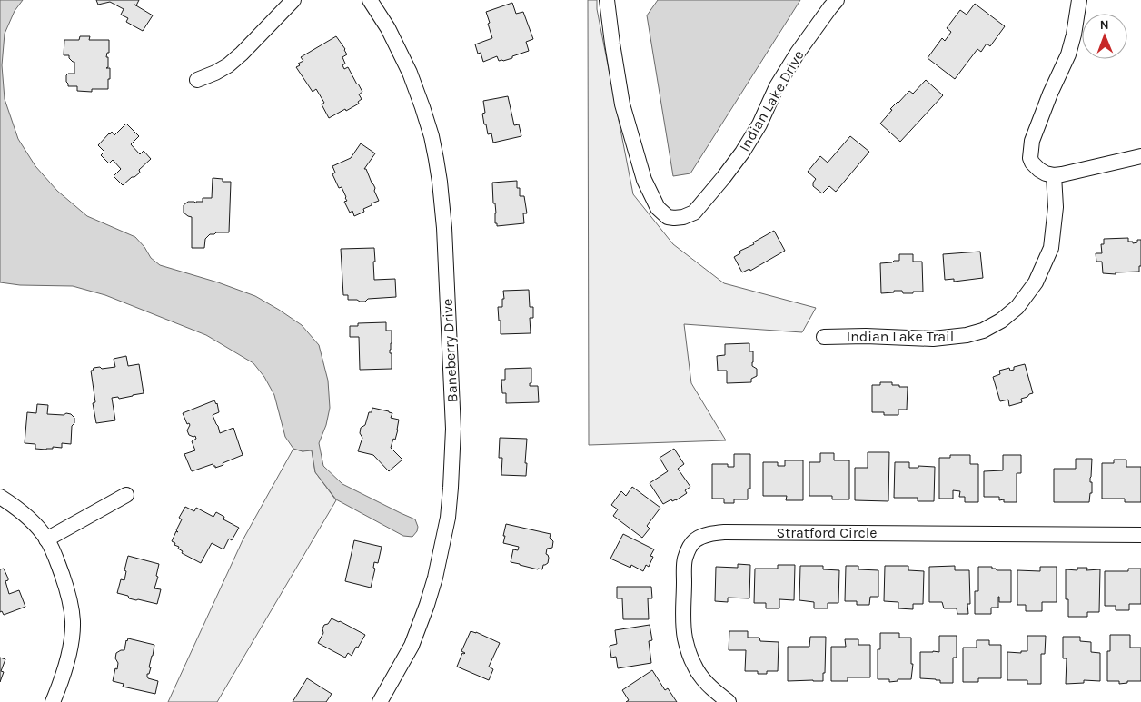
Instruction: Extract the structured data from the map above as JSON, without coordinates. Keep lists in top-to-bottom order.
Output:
{
  "streets": {
    "street": [
      "Indian Lake Drive",
      "Indian Lake Trail",
      "Baneberry Drive",
      "Stratford Circle"
    ]
  },
  "north": "top"
}
